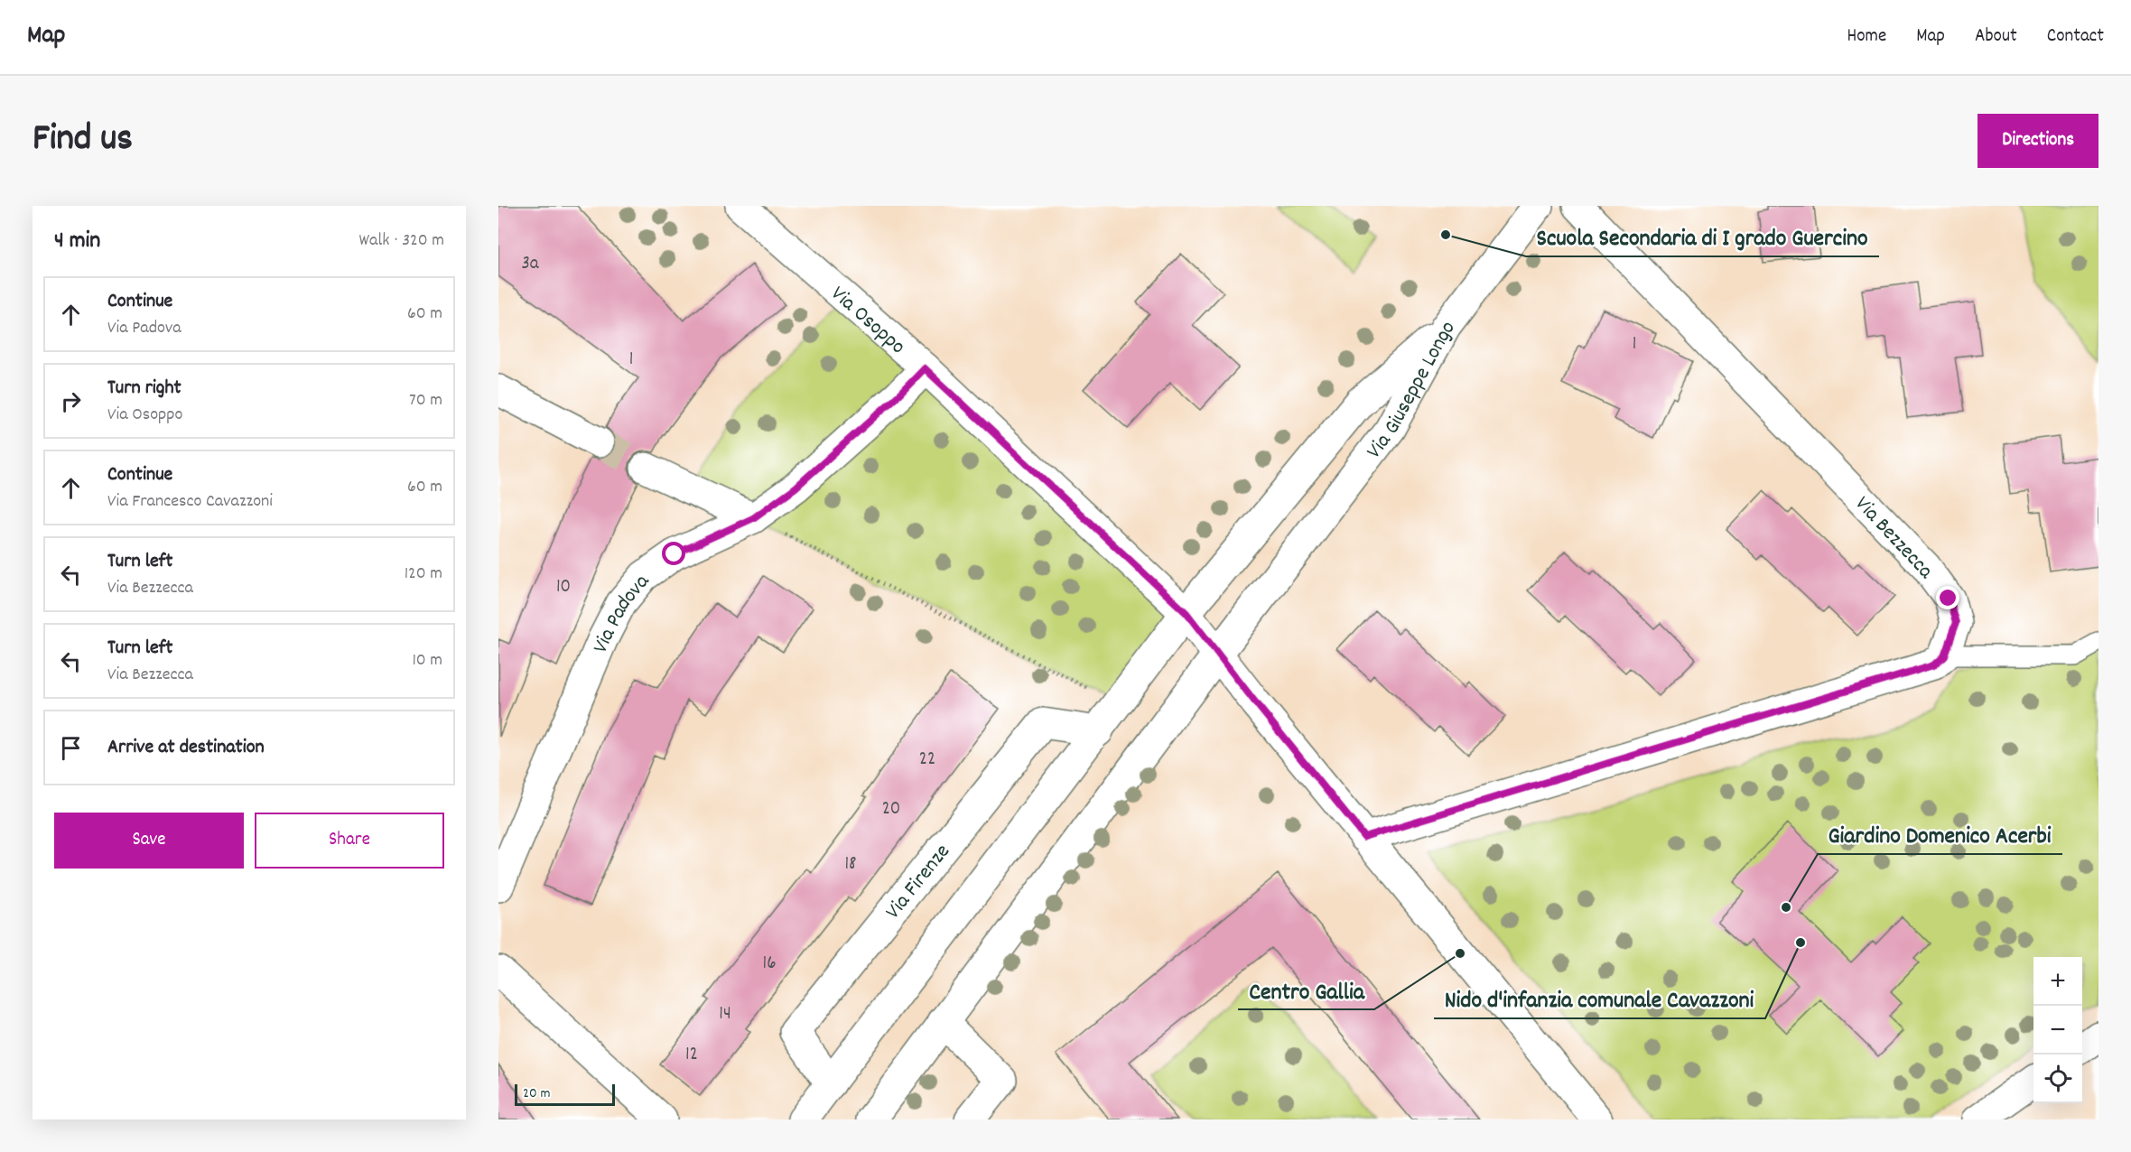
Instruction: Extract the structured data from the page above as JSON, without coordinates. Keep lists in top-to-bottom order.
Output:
{
  "streets": {
    "street": [
      "Via Osoppo",
      "Via Giuseppe Longo",
      "Via Bezzecca",
      "Via Padova",
      "Via Firenze"
    ]
  },
  "crossings": [
    ["Via Osoppo", "Via Giuseppe Longo"],
    ["Via Osoppo", "Via Padova"]
  ],
  "places": [
    "Scuola Secondaria di I grado Guercino",
    "Giardino Domenico Acerbi",
    "Nido d'infanzia comunale Cavazzoni",
    "Centro Gallia"
  ],
  "house_numbers": [
    "3a",
    "1",
    "1",
    "10",
    "22",
    "20",
    "18",
    "16",
    "14",
    "12"
  ],
  "scale_bar": "20 m",
  "page": {
    "header": "Map",
    "nav": [
      "Home",
      "Map",
      "About",
      "Contact"
    ],
    "title": "Find us",
    "buttons": [
      "Directions",
      ["Save", "Share"]
    ],
    "heading": ["4 min", "Walk · 320 m"],
    "list": [
      ["Continue", "Via Padova", "60 m"],
      ["Turn right", "Via Osoppo", "70 m"],
      ["Continue", "Via Francesco Cavazzoni", "60 m"],
      ["Turn left", "Via Bezzecca", "120 m"],
      ["Turn left", "Via Bezzecca", "10 m"],
      "Arrive at destination"
    ],
    "map_buttons": ["+", "−"],
    "scale": "20 m"
  }
}
